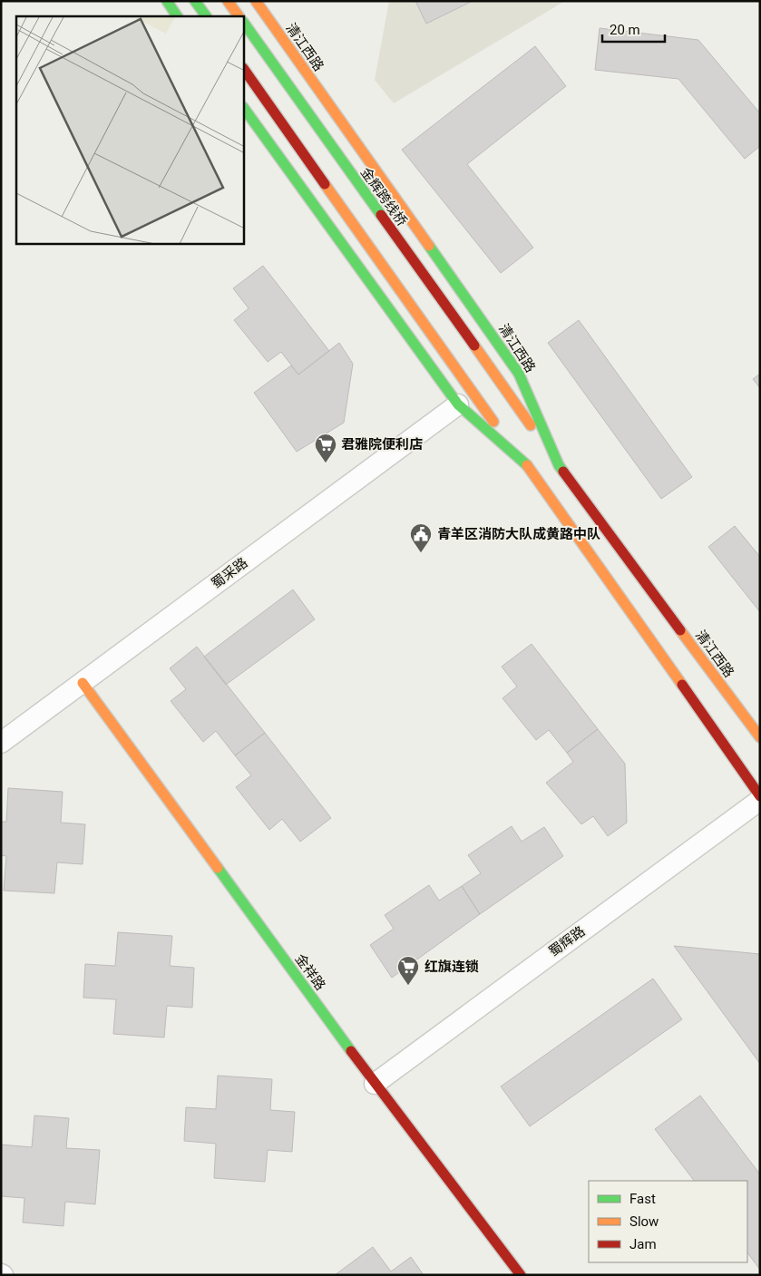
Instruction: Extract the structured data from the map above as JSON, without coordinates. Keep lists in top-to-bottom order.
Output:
{
  "streets": {
    "main road": ["清江西路", "金辉跨线桥", "金祥路"],
    "street": ["蜀采路", "蜀辉路"]
  },
  "crossings": [
    ["清江西路", "金辉跨线桥"],
    ["蜀采路", "金祥路"],
    ["蜀辉路", "金祥路"]
  ],
  "places": {
    "supermarket": ["君雅院便利店", "红旗连锁"],
    "public building": ["青羊区消防大队成黄路中队"]
  },
  "legend": ["Fast", "Slow", "Jam"],
  "scale_bar": "20 m"
}
